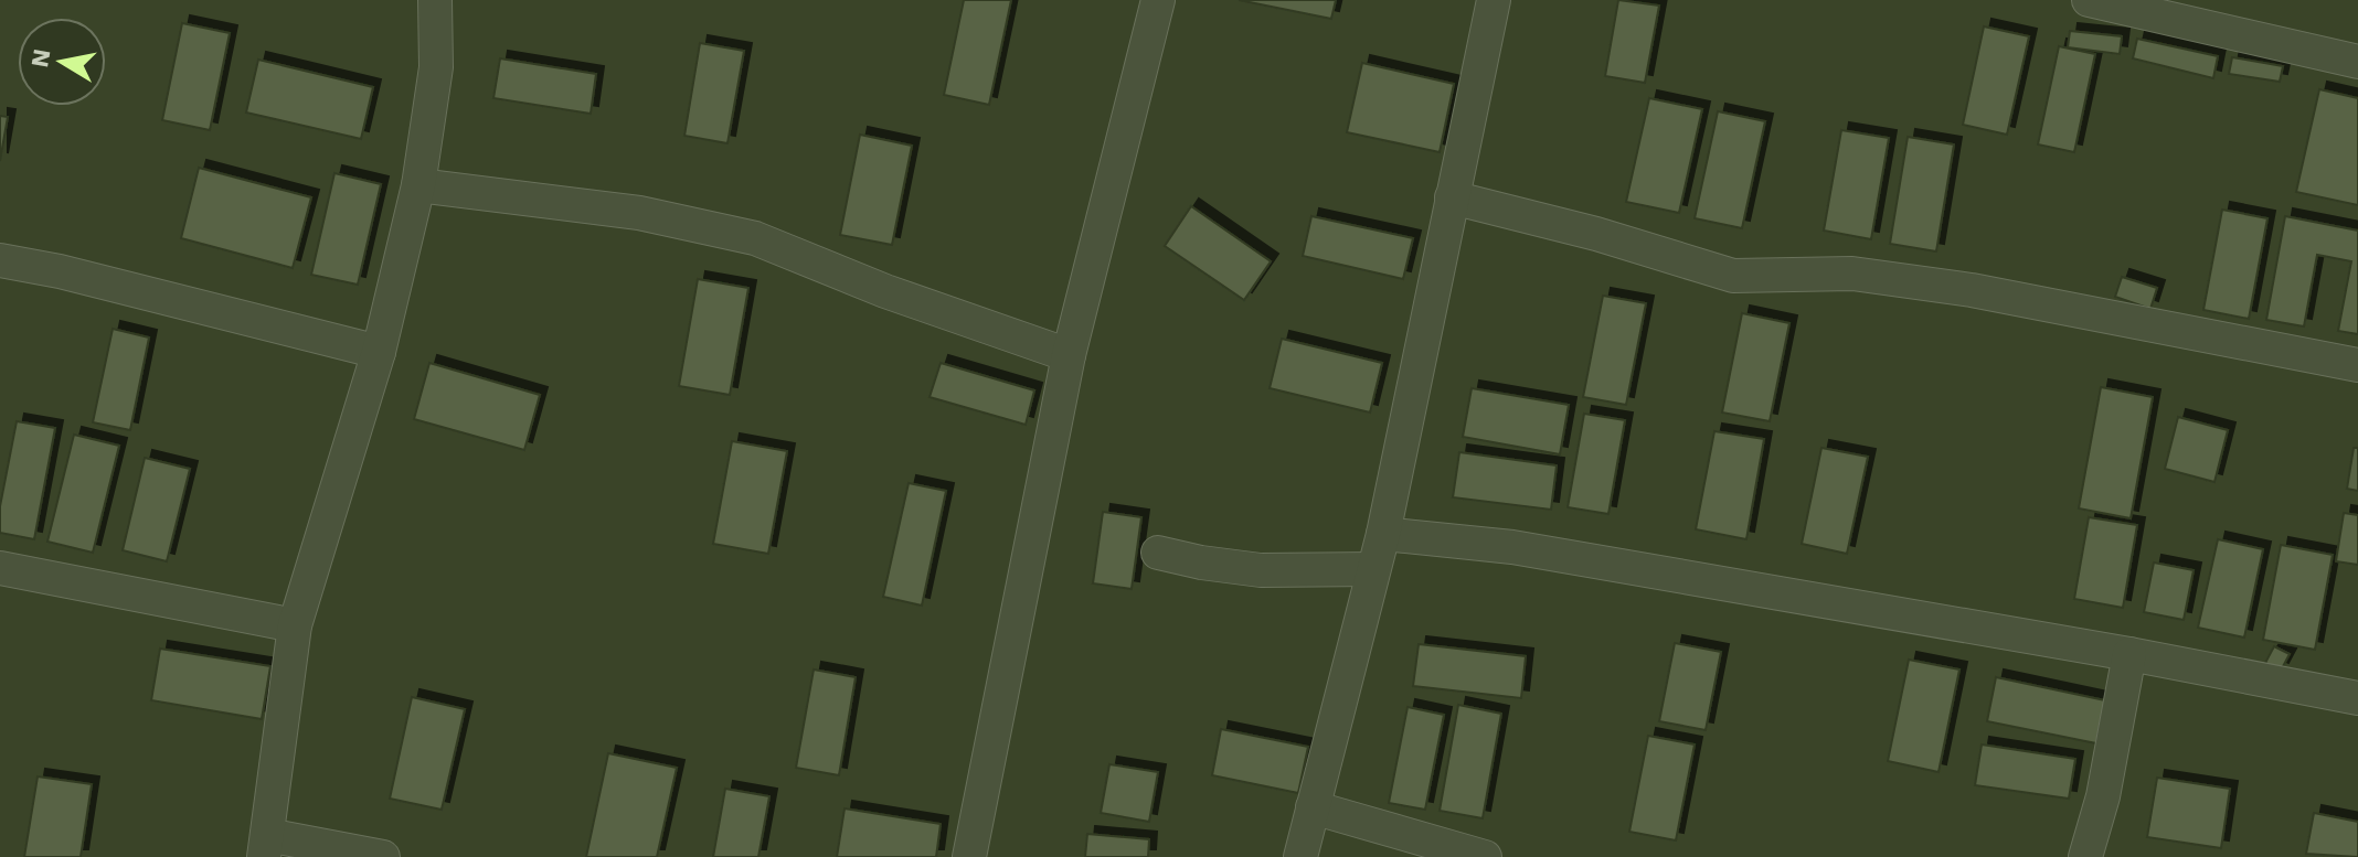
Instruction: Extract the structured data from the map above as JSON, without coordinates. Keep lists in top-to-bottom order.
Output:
{
  "north": "left"
}
